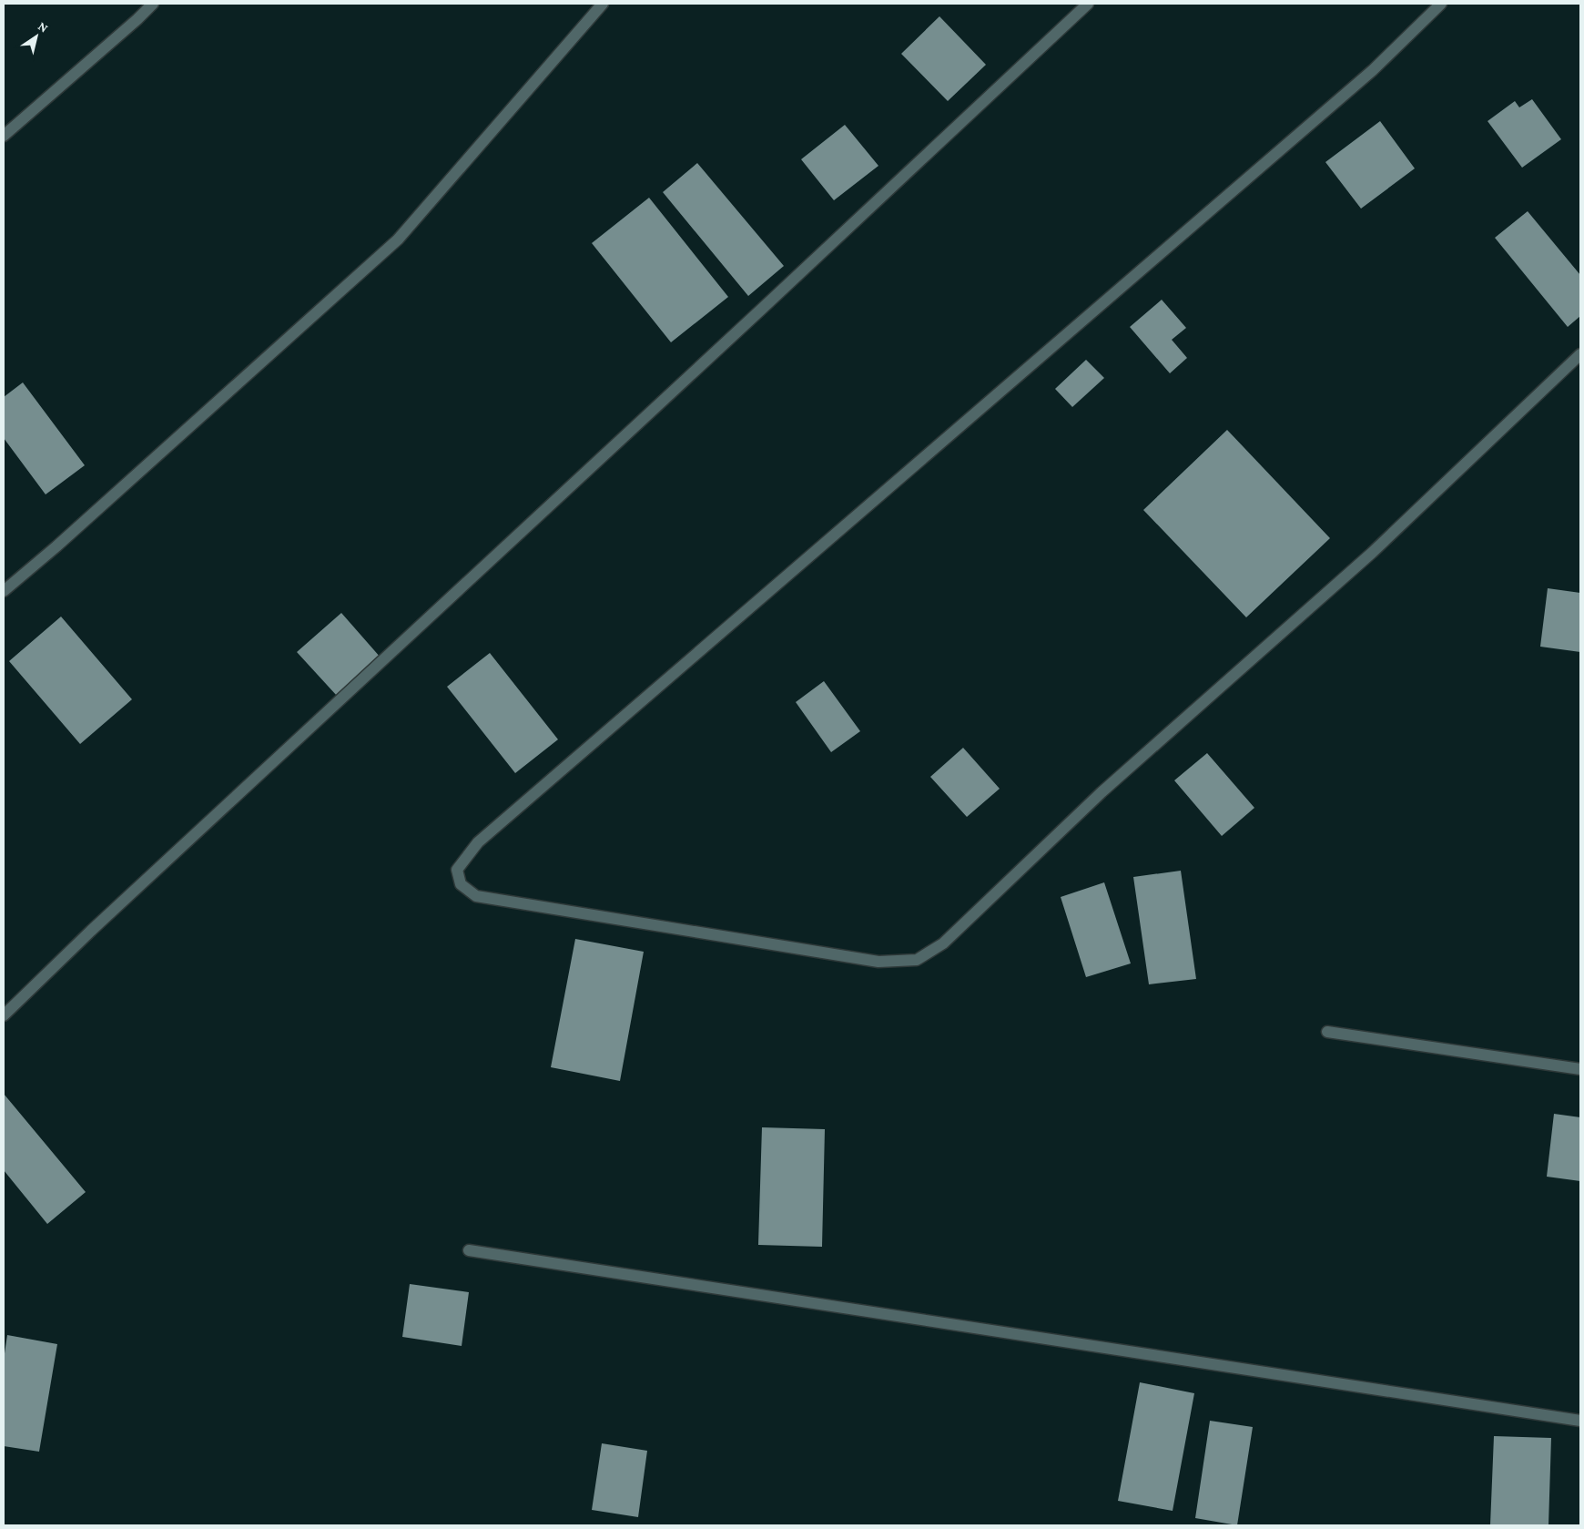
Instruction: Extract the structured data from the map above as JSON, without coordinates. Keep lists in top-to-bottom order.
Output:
{
  "north": "top right"
}
